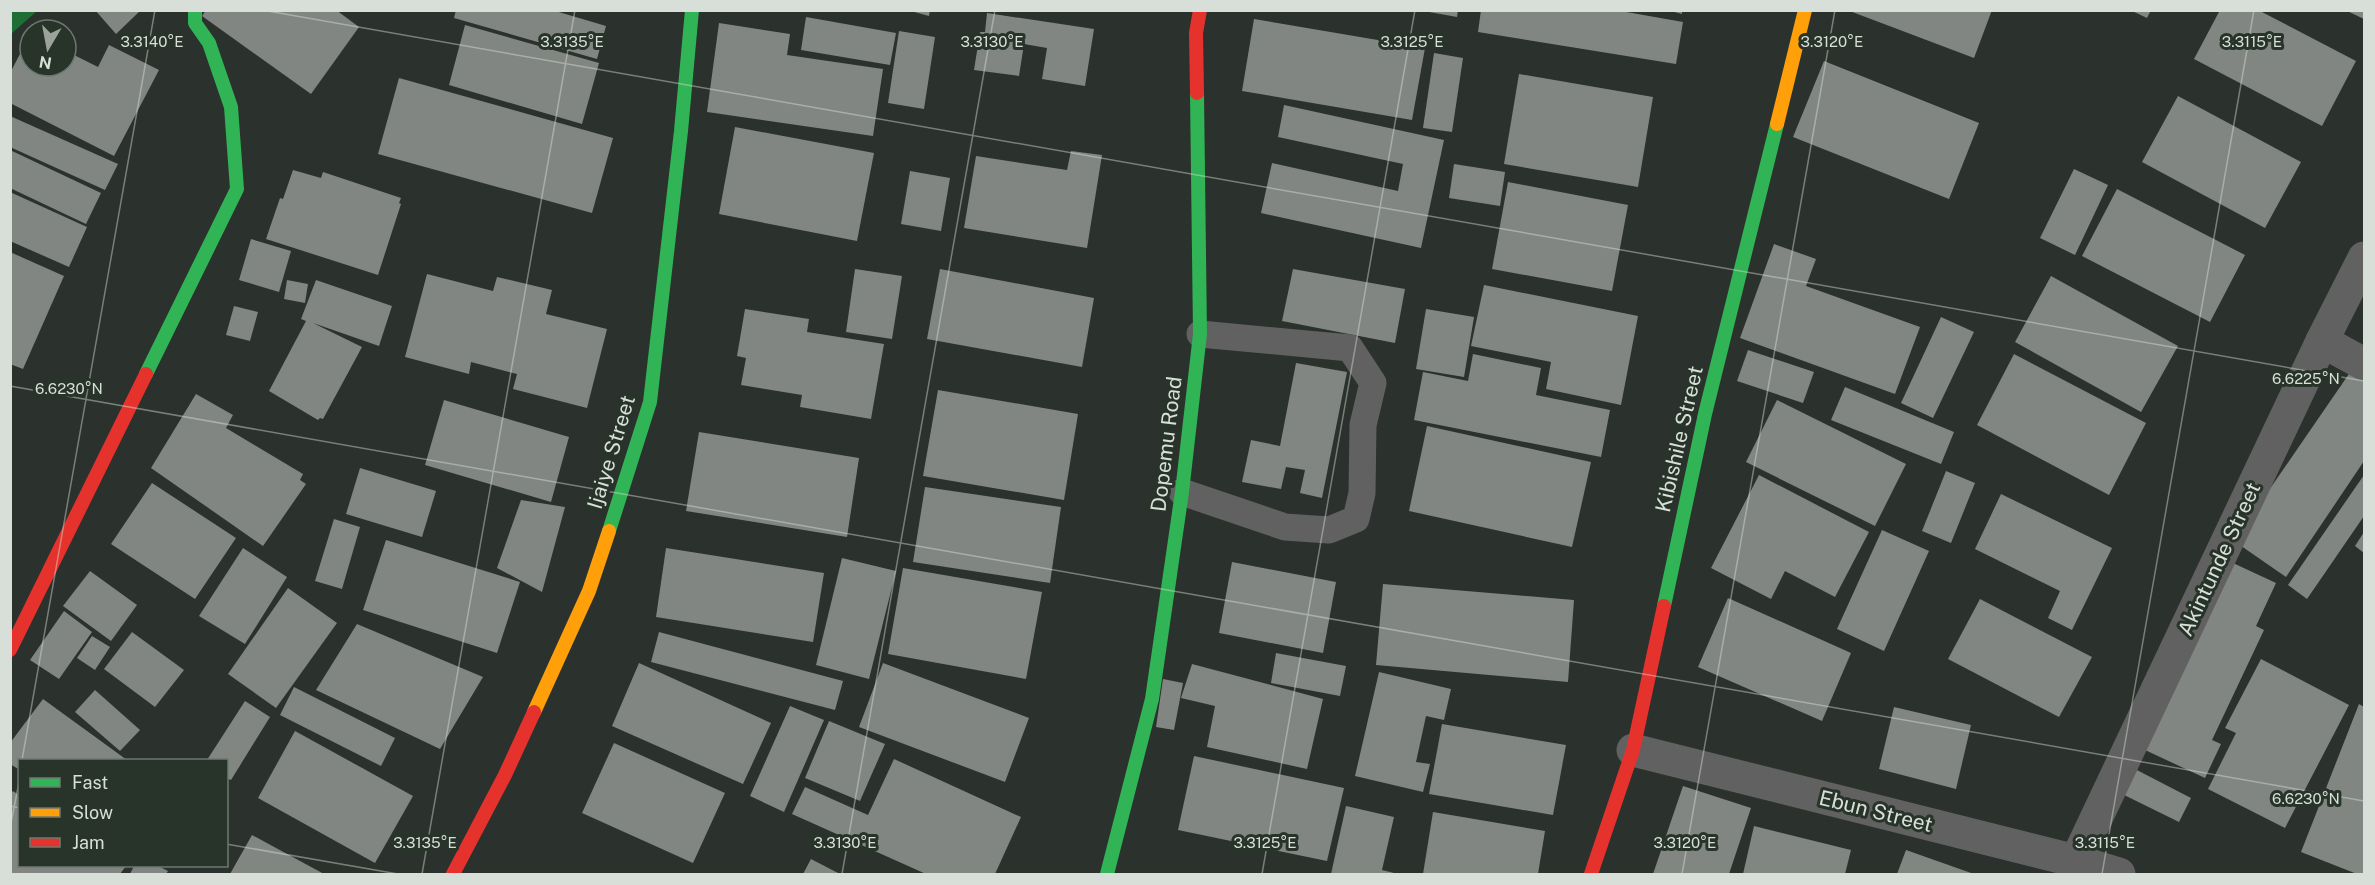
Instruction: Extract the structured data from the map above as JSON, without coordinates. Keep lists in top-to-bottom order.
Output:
{
  "streets": {
    "street": [
      "Kibishile Street",
      "Dopemu Road",
      "Ijaiye Street",
      "Akintunde Street",
      "Ebun Street"
    ]
  },
  "crossings": [
    ["Kibishile Street", "Ebun Street"],
    ["Akintunde Street", "Ebun Street"]
  ],
  "legend": ["Fast", "Slow", "Jam"],
  "north": "bottom",
  "coordinates": [
    "3.3140°E",
    "3.3135°E",
    "3.3130°E",
    "3.3125°E",
    "3.3120°E",
    "3.3115°E",
    "6.6225°N",
    "6.6230°N"
  ]
}
